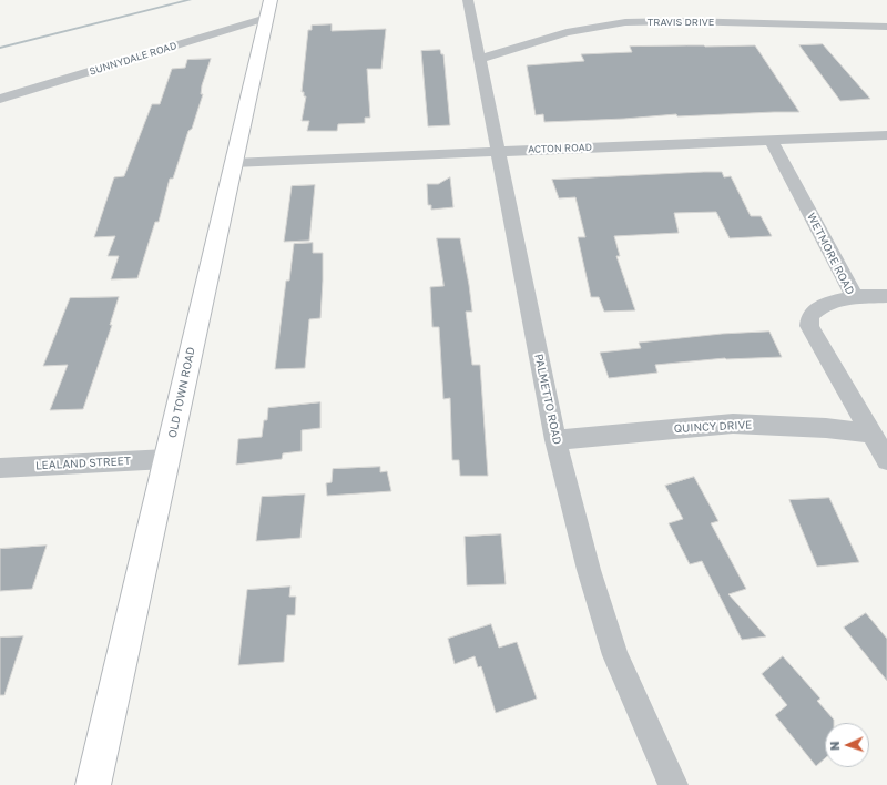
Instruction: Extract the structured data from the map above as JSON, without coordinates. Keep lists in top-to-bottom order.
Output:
{
  "streets": {
    "main road": ["OLD TOWN ROAD"],
    "street": [
      "TRAVIS DRIVE",
      "SUNNYDALE ROAD",
      "ACTON ROAD",
      "WETMORE ROAD",
      "PALMETTO ROAD",
      "QUINCY DRIVE",
      "LEALAND STREET"
    ]
  },
  "crossings": [
    ["TRAVIS DRIVE", "PALMETTO ROAD"],
    ["SUNNYDALE ROAD", "OLD TOWN ROAD"],
    ["ACTON ROAD", "WETMORE ROAD"],
    ["ACTON ROAD", "OLD TOWN ROAD"],
    ["ACTON ROAD", "PALMETTO ROAD"],
    ["WETMORE ROAD", "QUINCY DRIVE"],
    ["OLD TOWN ROAD", "LEALAND STREET"],
    ["PALMETTO ROAD", "QUINCY DRIVE"]
  ],
  "north": "left"
}
